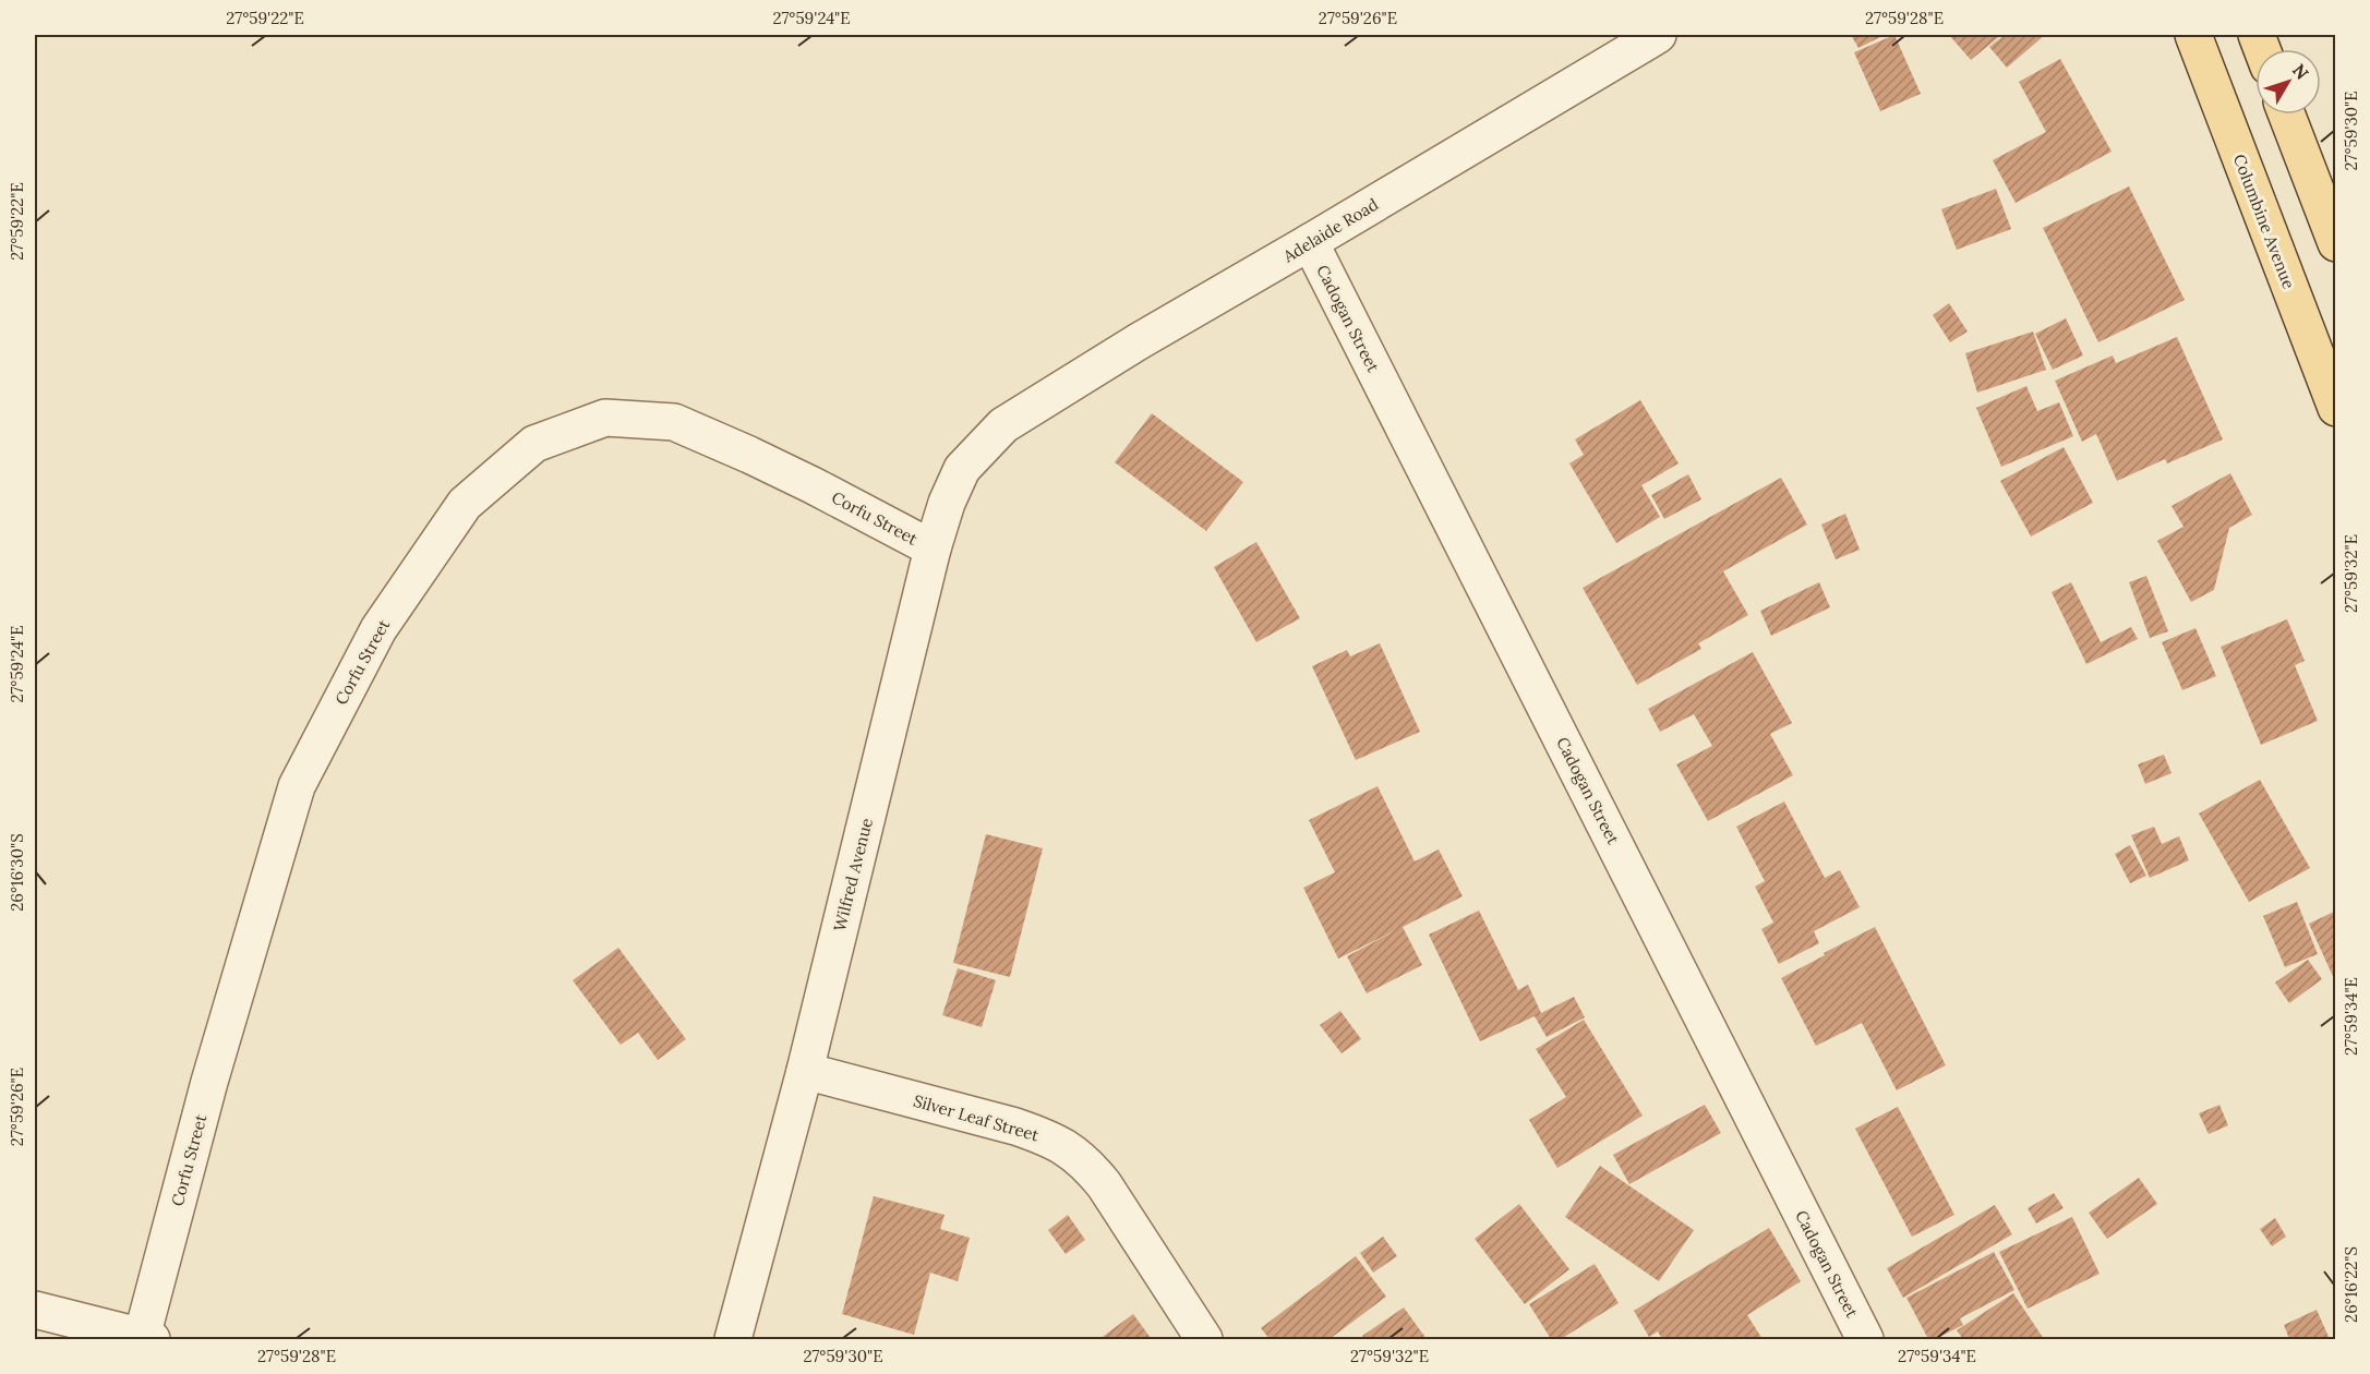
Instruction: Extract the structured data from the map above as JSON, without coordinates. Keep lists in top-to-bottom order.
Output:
{
  "streets": {
    "main road": ["Columbine Avenue"],
    "street": [
      "Adelaide Road",
      "Cadogan Street",
      "Corfu Street",
      "Wilfred Avenue",
      "Silver Leaf Street"
    ]
  },
  "crossings": [
    ["Adelaide Road", "Cadogan Street"],
    ["Adelaide Road", "Wilfred Avenue"],
    ["Corfu Street", "Wilfred Avenue"],
    ["Wilfred Avenue", "Silver Leaf Street"]
  ],
  "north": "top right",
  "coordinates": [
    "27°59'22\"E",
    "27°59'24\"E",
    "27°59'26\"E",
    "27°59'28\"E",
    "27°59'30\"E",
    "27°59'32\"E",
    "26°16'30\"S",
    "27°59'34\"E",
    "26°16'22\"S"
  ]
}
